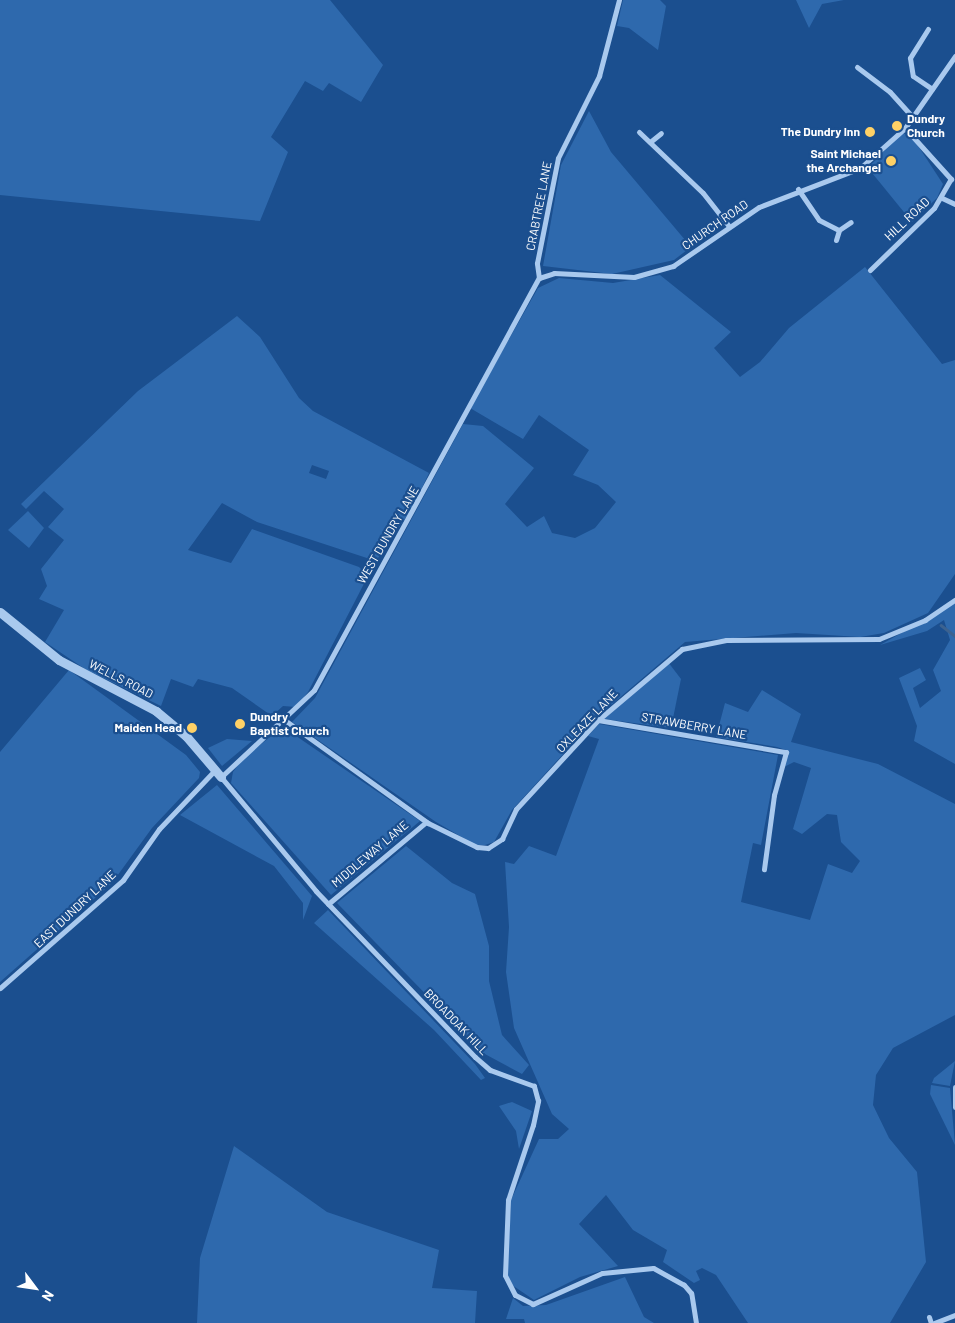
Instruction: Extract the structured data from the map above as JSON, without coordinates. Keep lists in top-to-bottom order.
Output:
{
  "streets": {
    "street": [
      "CRABTREE LANE",
      "HILL ROAD",
      "CHURCH ROAD",
      "WEST DUNDRY LANE",
      "WELLS ROAD",
      "OXLEAZE LANE",
      "STRAWBERRY LANE",
      "MIDDLEWAY LANE",
      "EAST DUNDRY LANE",
      "BROADOAK HILL"
    ]
  },
  "crossings": [
    ["CRABTREE LANE", "CHURCH ROAD"],
    ["CRABTREE LANE", "WEST DUNDRY LANE"],
    ["CHURCH ROAD", "WEST DUNDRY LANE"],
    ["WEST DUNDRY LANE", "WELLS ROAD"],
    ["WEST DUNDRY LANE", "OXLEAZE LANE"],
    ["WEST DUNDRY LANE", "EAST DUNDRY LANE"],
    ["WEST DUNDRY LANE", "BROADOAK HILL"],
    ["WELLS ROAD", "EAST DUNDRY LANE"],
    ["WELLS ROAD", "BROADOAK HILL"],
    ["OXLEAZE LANE", "STRAWBERRY LANE"],
    ["OXLEAZE LANE", "MIDDLEWAY LANE"],
    ["MIDDLEWAY LANE", "BROADOAK HILL"],
    ["EAST DUNDRY LANE", "BROADOAK HILL"]
  ],
  "places": [
    "Dundry Church",
    "The Dundry Inn",
    "Saint Michael the Archangel",
    "Dundry Baptist Church",
    "Maiden Head"
  ],
  "north": "bottom right"
}
